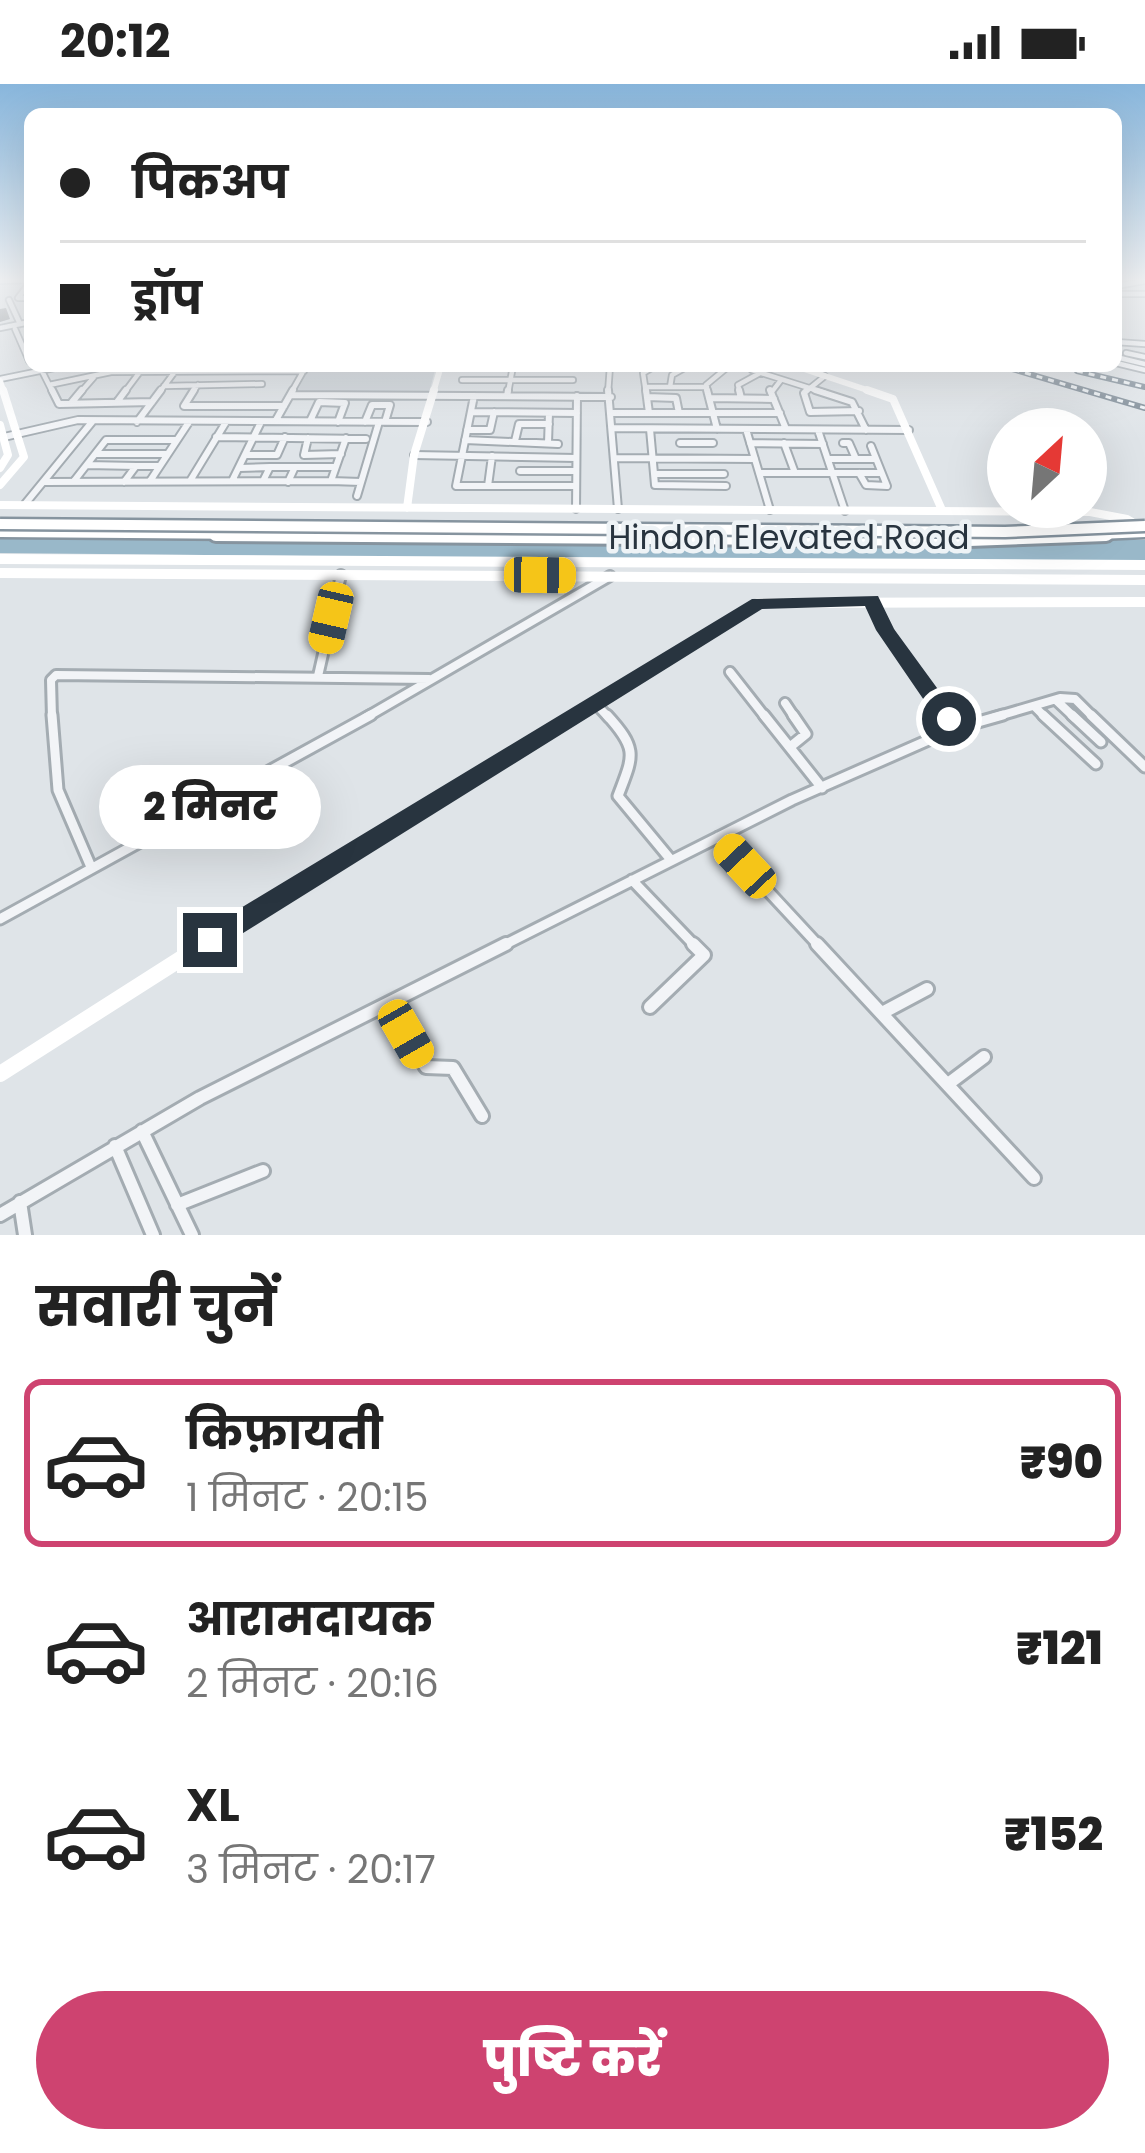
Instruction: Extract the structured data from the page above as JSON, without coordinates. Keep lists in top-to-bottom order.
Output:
{
  "streets": {
    "highway": ["Hindon Elevated Road"]
  },
  "north": "top right",
  "page": {
    "status": "20:12",
    "banner": ["पिकअप", "ड्रॉप"],
    "bubble": "2 मिनट",
    "heading": "सवारी चुनें",
    "list": [
      {
        "name": "किफ़ायती",
        "note": "1 मिनट · 20:15",
        "value": "₹90"
      },
      {
        "name": "आरामदायक",
        "note": "2 मिनट · 20:16",
        "value": "₹121"
      },
      {
        "name": "XL",
        "note": "3 मिनट · 20:17",
        "value": "₹152"
      }
    ],
    "buttons": "पुष्टि करें"
  }
}
